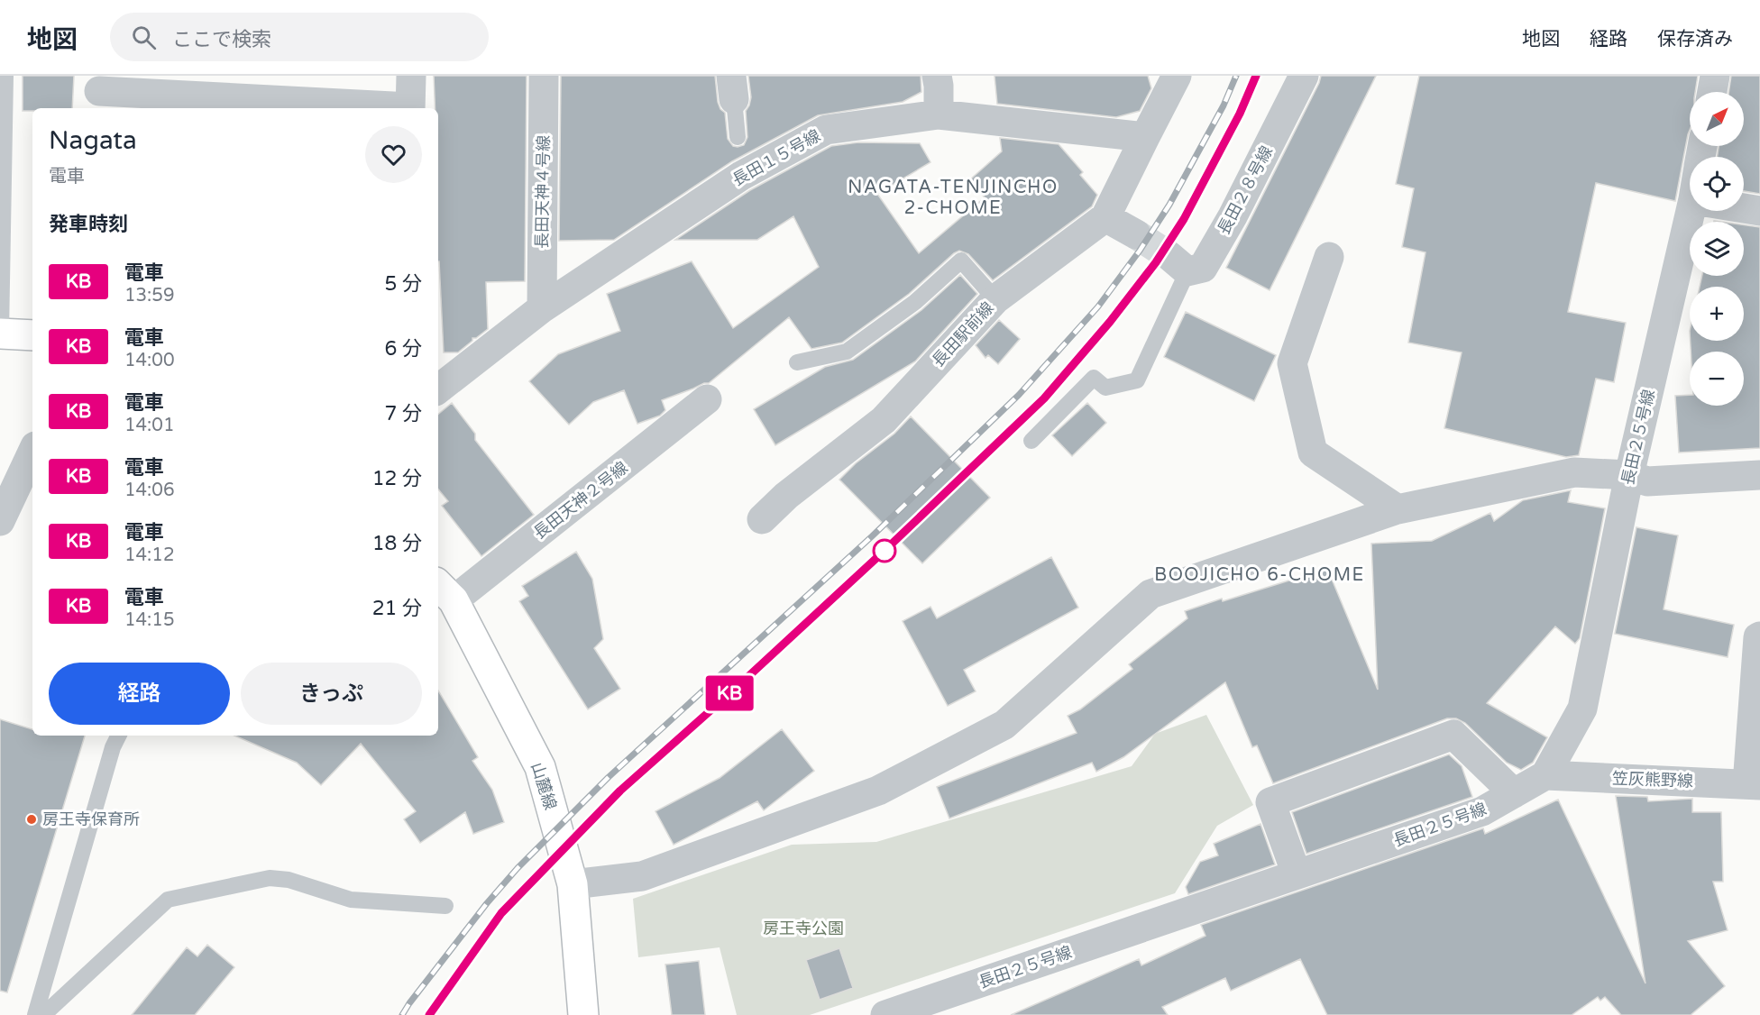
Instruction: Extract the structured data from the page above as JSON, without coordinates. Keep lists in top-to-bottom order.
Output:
{
  "streets": {
    "main road": ["山麓線"],
    "street": [
      "長田１５号線",
      "長田２８号線",
      "長田天神４号線",
      "長田駅前線",
      "長田２５号線",
      "長田天神２号線",
      "笠灰熊野線"
    ]
  },
  "crossings": [
    ["長田１５号線", "長田天神４号線"],
    ["長田１５号線", "長田駅前線"],
    ["長田２５号線", "笠灰熊野線"],
    ["長田天神２号線", "山麓線"]
  ],
  "districts": ["NAGATA-TENJINCHO 2-CHOME", "BOOJICHO 6-CHOME"],
  "parks": ["房王寺公園"],
  "places": ["房王寺保育所"],
  "north": "top right",
  "page": {
    "header": "地図",
    "search": "ここで検索",
    "nav": ["地図", "経路", "保存済み"],
    "on_map": "KB",
    "map_buttons": ["+", "−"],
    "heading": [
      ["Nagata", "電車"],
      "発車時刻"
    ],
    "list": [
      {
        "mark": "KB",
        "name": "電車",
        "note": "13:59",
        "value": "5 分"
      },
      {
        "mark": "KB",
        "name": "電車",
        "note": "14:00",
        "value": "6 分"
      },
      {
        "mark": "KB",
        "name": "電車",
        "note": "14:01",
        "value": "7 分"
      },
      {
        "mark": "KB",
        "name": "電車",
        "note": "14:06",
        "value": "12 分"
      },
      {
        "mark": "KB",
        "name": "電車",
        "note": "14:12",
        "value": "18 分"
      },
      {
        "mark": "KB",
        "name": "電車",
        "note": "14:15",
        "value": "21 分"
      }
    ],
    "buttons": ["経路", "きっぷ"]
  }
}
